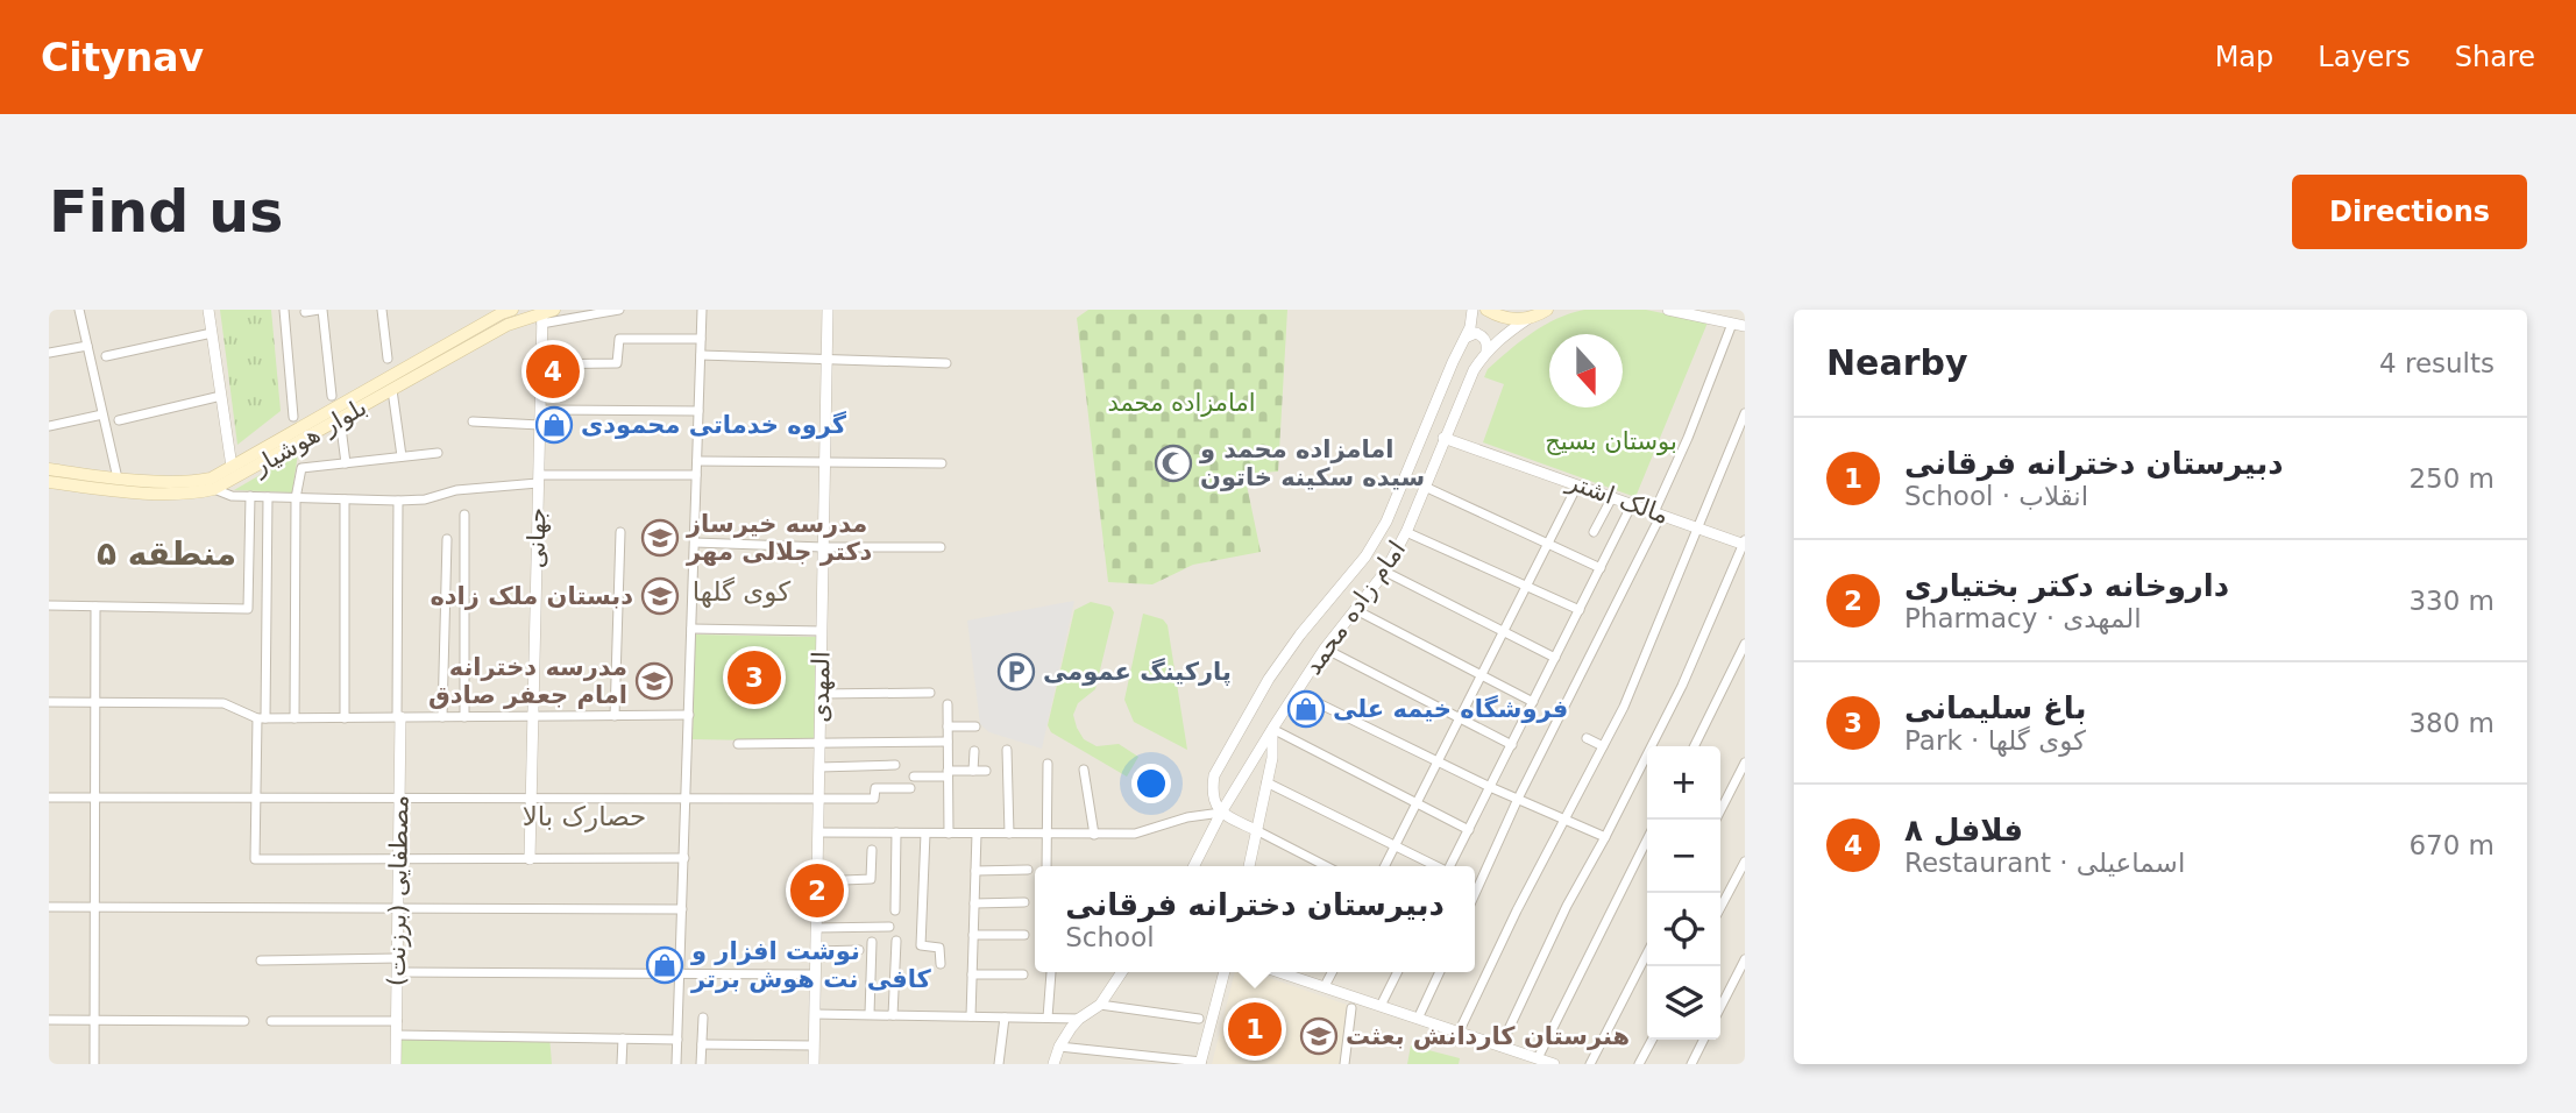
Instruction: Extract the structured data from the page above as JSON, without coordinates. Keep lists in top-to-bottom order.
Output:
{
  "streets": {
    "main road": ["بلوار هوشیار"],
    "street": [
      "مالک اشتر",
      "جهانی",
      "امام زاده محمد",
      "المهدی",
      "مصطفایی (برزنت)"
    ]
  },
  "crossings": [
    ["بلوار هوشیار", "جهانی"],
    ["مالک اشتر", "امام زاده محمد"]
  ],
  "districts": ["منطقه ۵", "کوی گلها", "حصارک بالا"],
  "parks": ["امامزاده محمد", "بوستان بسیج"],
  "places": {
    "shop": ["گروه خدماتی محمودی", "فروشگاه خیمه علی", "نوشت افزار و کافی نت هوش برتر"],
    "mosque": ["امامزاده محمد و سیده سکینه خاتون"],
    "school or university": [
      "مدرسه خیرساز دکتر جلالی مهر",
      "دبستان ملک زاده",
      "مدرسه دخترانه امام جعفر صادق",
      "هنرستان کاردانش بعثت"
    ],
    "parking": ["پارکینگ عمومی"]
  },
  "north": "bottom",
  "page": {
    "header": "Citynav",
    "nav": ["Map", "Layers", "Share"],
    "buttons": "Directions",
    "title": "Find us",
    "heading": ["Nearby", "4 results"],
    "pins": [
      "4",
      "3",
      "2",
      "1"
    ],
    "list": [
      {
        "mark": "1",
        "name": "دبیرستان دخترانه فرقانی",
        "note": "School · انقلاب",
        "value": "250 m"
      },
      {
        "mark": "2",
        "name": "داروخانه دکتر بختیاری",
        "note": "Pharmacy · المهدی",
        "value": "330 m"
      },
      {
        "mark": "3",
        "name": "باغ سلیمانی",
        "note": "Park · کوی گلها",
        "value": "380 m"
      },
      {
        "mark": "4",
        "name": "فلافل ۸",
        "note": "Restaurant · اسماعیلی",
        "value": "670 m"
      }
    ],
    "map_buttons": ["+", "−"],
    "popup": ["دبیرستان دخترانه فرقانی", "School"]
  }
}
